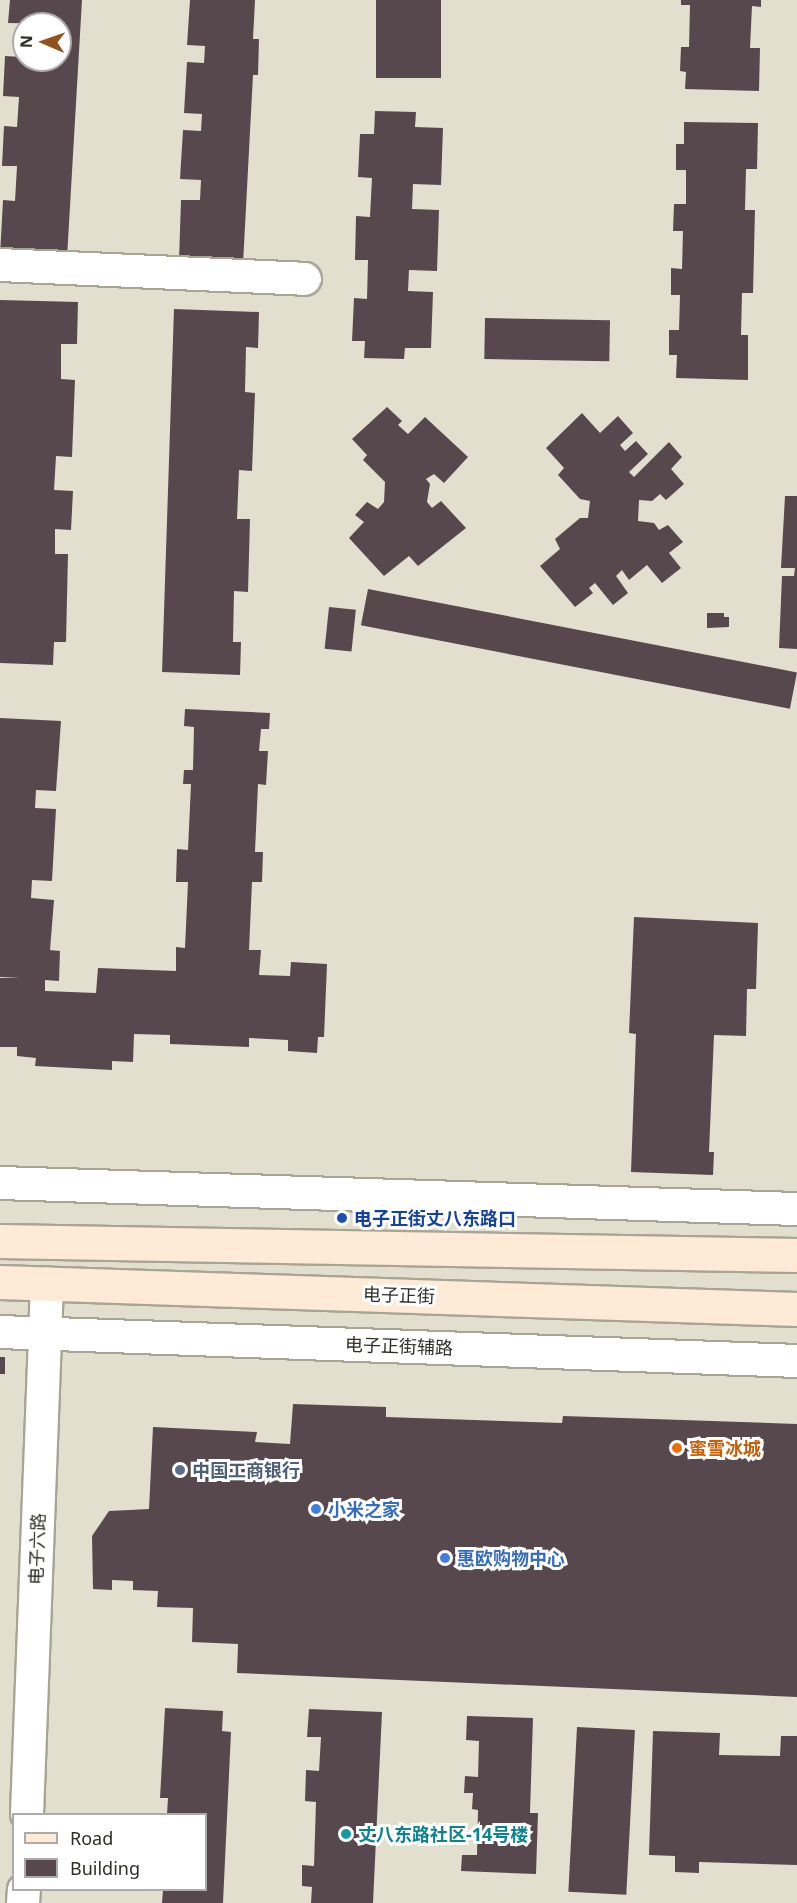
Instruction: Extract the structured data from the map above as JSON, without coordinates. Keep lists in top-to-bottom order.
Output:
{
  "streets": {
    "main road": ["电子正街"],
    "street": ["电子正街辅路", "电子六路"]
  },
  "crossings": [
    ["电子正街", "电子六路"],
    ["电子正街辅路", "电子六路"]
  ],
  "places": [
    "电子正街丈八东路口",
    "蜜雪冰城",
    "中国工商银行",
    "小米之家",
    "惠欧购物中心",
    "丈八东路社区-14号楼"
  ],
  "legend": ["Road", "Building"],
  "north": "left"
}
